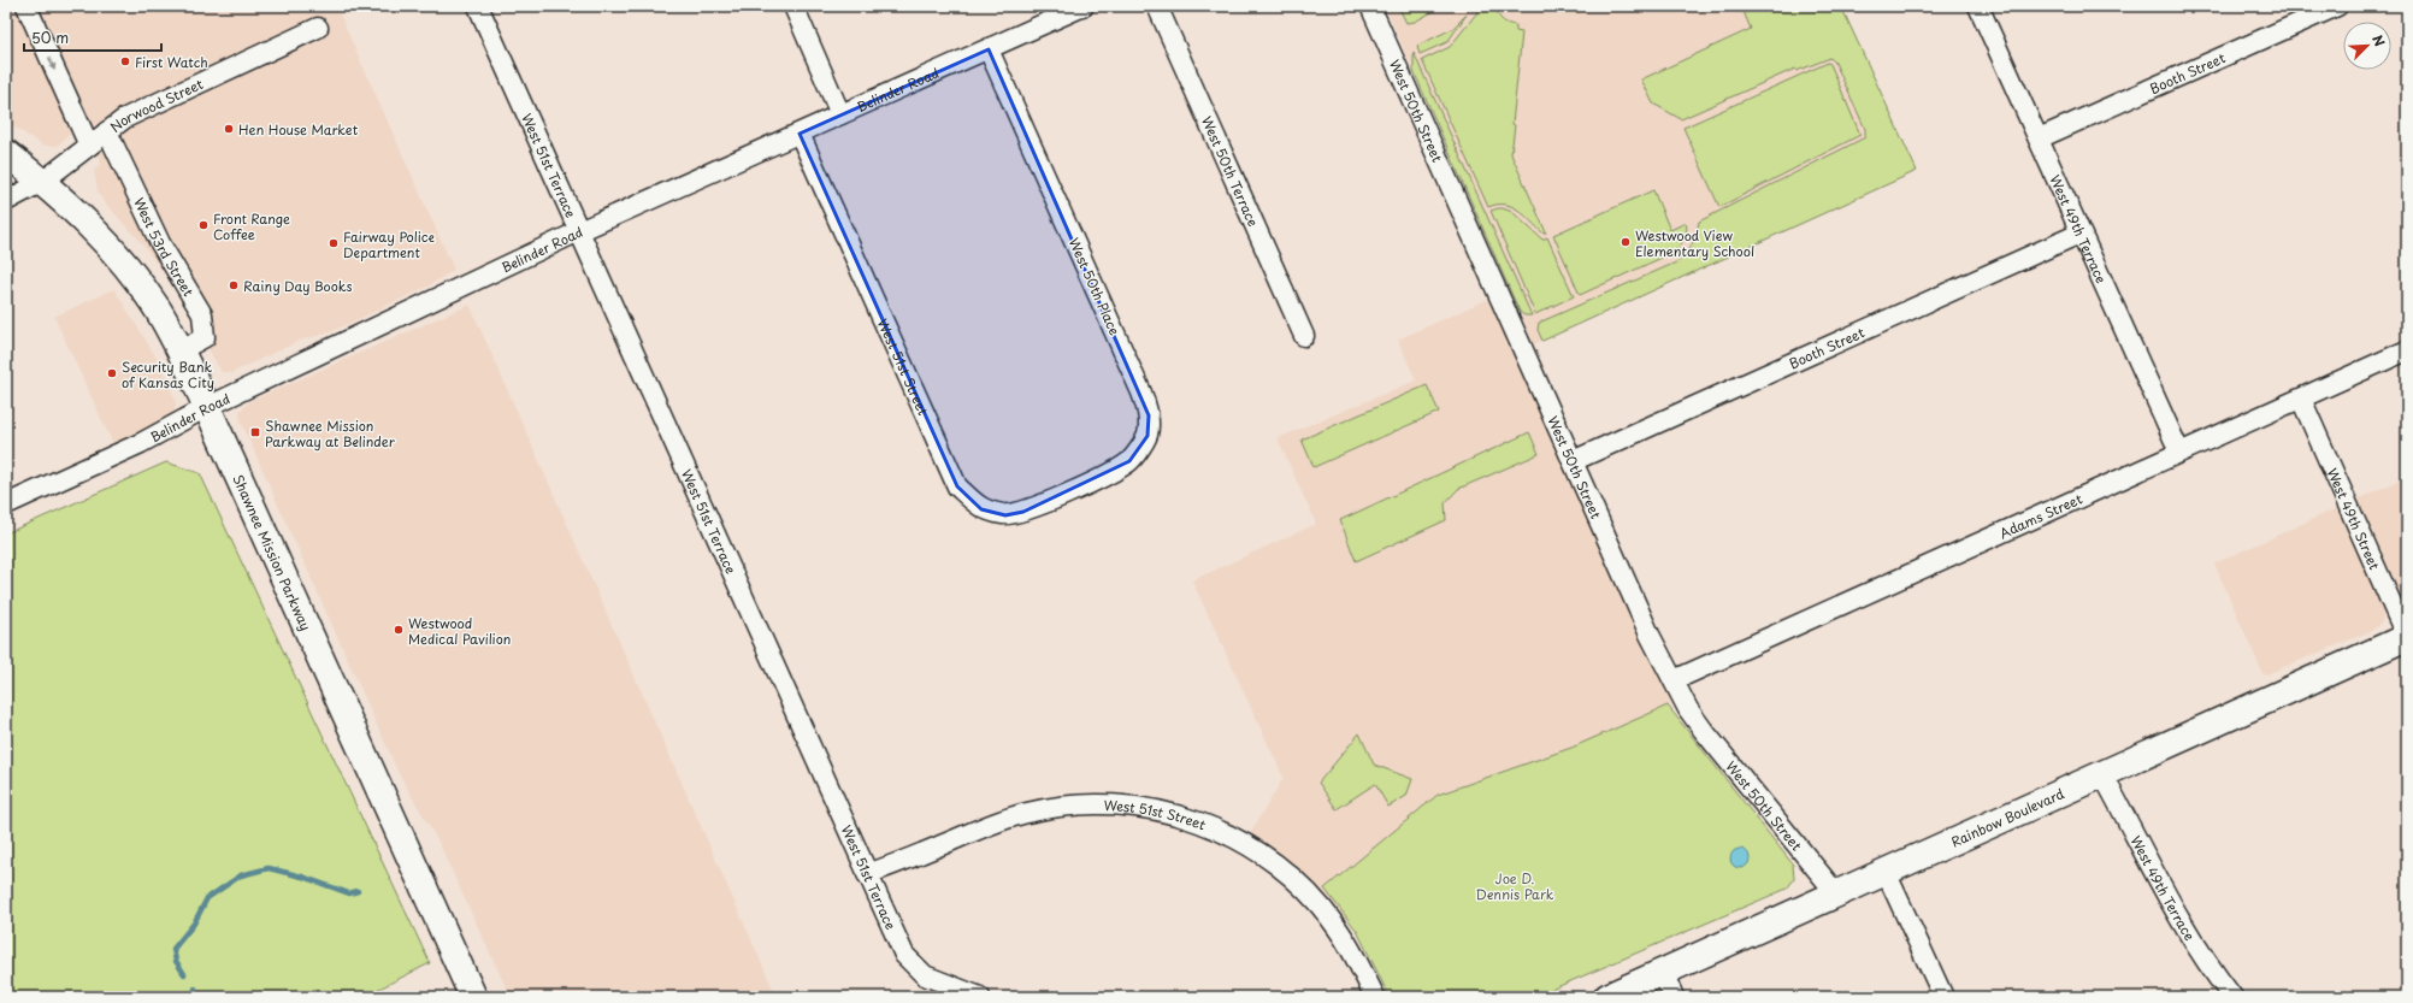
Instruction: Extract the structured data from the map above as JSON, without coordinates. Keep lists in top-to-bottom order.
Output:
{
  "streets": {
    "main road": ["Shawnee Mission Parkway", "Rainbow Boulevard"],
    "street": [
      "Booth Street",
      "Belinder Road",
      "Norwood Street",
      "West 50th Street",
      "West 51st Terrace",
      "West 50th Terrace",
      "West 49th Terrace",
      "West 53rd Street",
      "West 50th Place",
      "West 51st Street",
      "Adams Street",
      "West 49th Street"
    ]
  },
  "crossings": [
    ["Booth Street", "West 50th Street"],
    ["Booth Street", "West 49th Terrace"],
    ["Belinder Road", "West 51st Terrace"],
    ["Belinder Road", "West 50th Place"],
    ["Belinder Road", "West 51st Street"],
    ["Belinder Road", "Shawnee Mission Parkway"],
    ["Norwood Street", "West 53rd Street"],
    ["Norwood Street", "Shawnee Mission Parkway"],
    ["West 50th Street", "Adams Street"],
    ["West 50th Street", "Rainbow Boulevard"],
    ["West 51st Terrace", "West 51st Street"],
    ["West 49th Terrace", "Adams Street"],
    ["West 49th Terrace", "Rainbow Boulevard"],
    ["West 53rd Street", "Shawnee Mission Parkway"],
    ["West 50th Place", "West 51st Street"],
    ["Adams Street", "West 49th Street"],
    ["West 49th Street", "Rainbow Boulevard"]
  ],
  "parks": ["Joe D. Dennis Park"],
  "places": {
    "other": [
      "First Watch",
      "Hen House Market",
      "Front Range Coffee",
      "Westwood View Elementary School",
      "Fairway Police Department",
      "Rainy Day Books",
      "Security Bank of Kansas City",
      "Westwood Medical Pavilion"
    ],
    "transit": ["Shawnee Mission Parkway at Belinder"]
  },
  "scale_bar": "50 m",
  "north": "top right"
}
